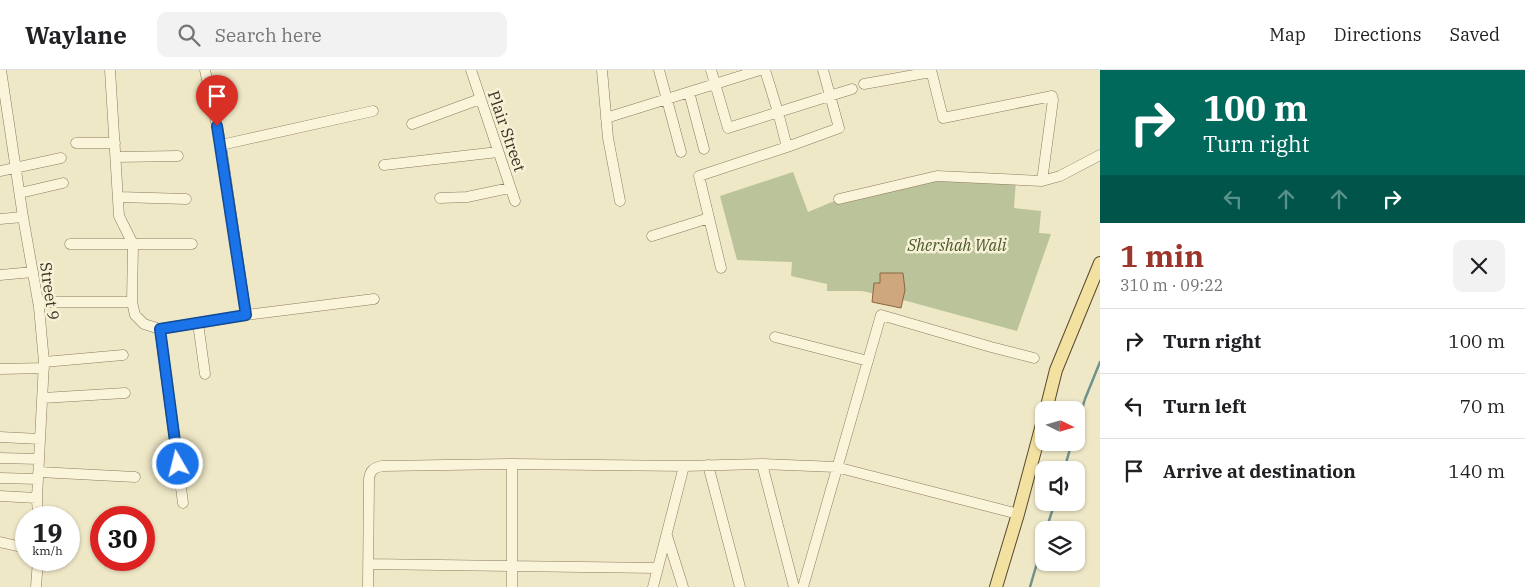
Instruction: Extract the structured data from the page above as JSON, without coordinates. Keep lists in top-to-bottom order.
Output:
{
  "streets": {
    "street": ["Plair Street", "Street 9"]
  },
  "parks": ["Shershah Wali"],
  "north": "right",
  "page": {
    "header": "Waylane",
    "search": "Search here",
    "nav": ["Map", "Directions", "Saved"],
    "turn": ["100 m", "Turn right"],
    "heading": ["1 min", "310 m · 09:22"],
    "list": [
      {
        "name": "Turn right",
        "value": "100 m"
      },
      {
        "name": "Turn left",
        "value": "70 m"
      },
      {
        "name": "Arrive at destination",
        "value": "140 m"
      }
    ],
    "speed": "19 km/h",
    "limit": "30"
  }
}
